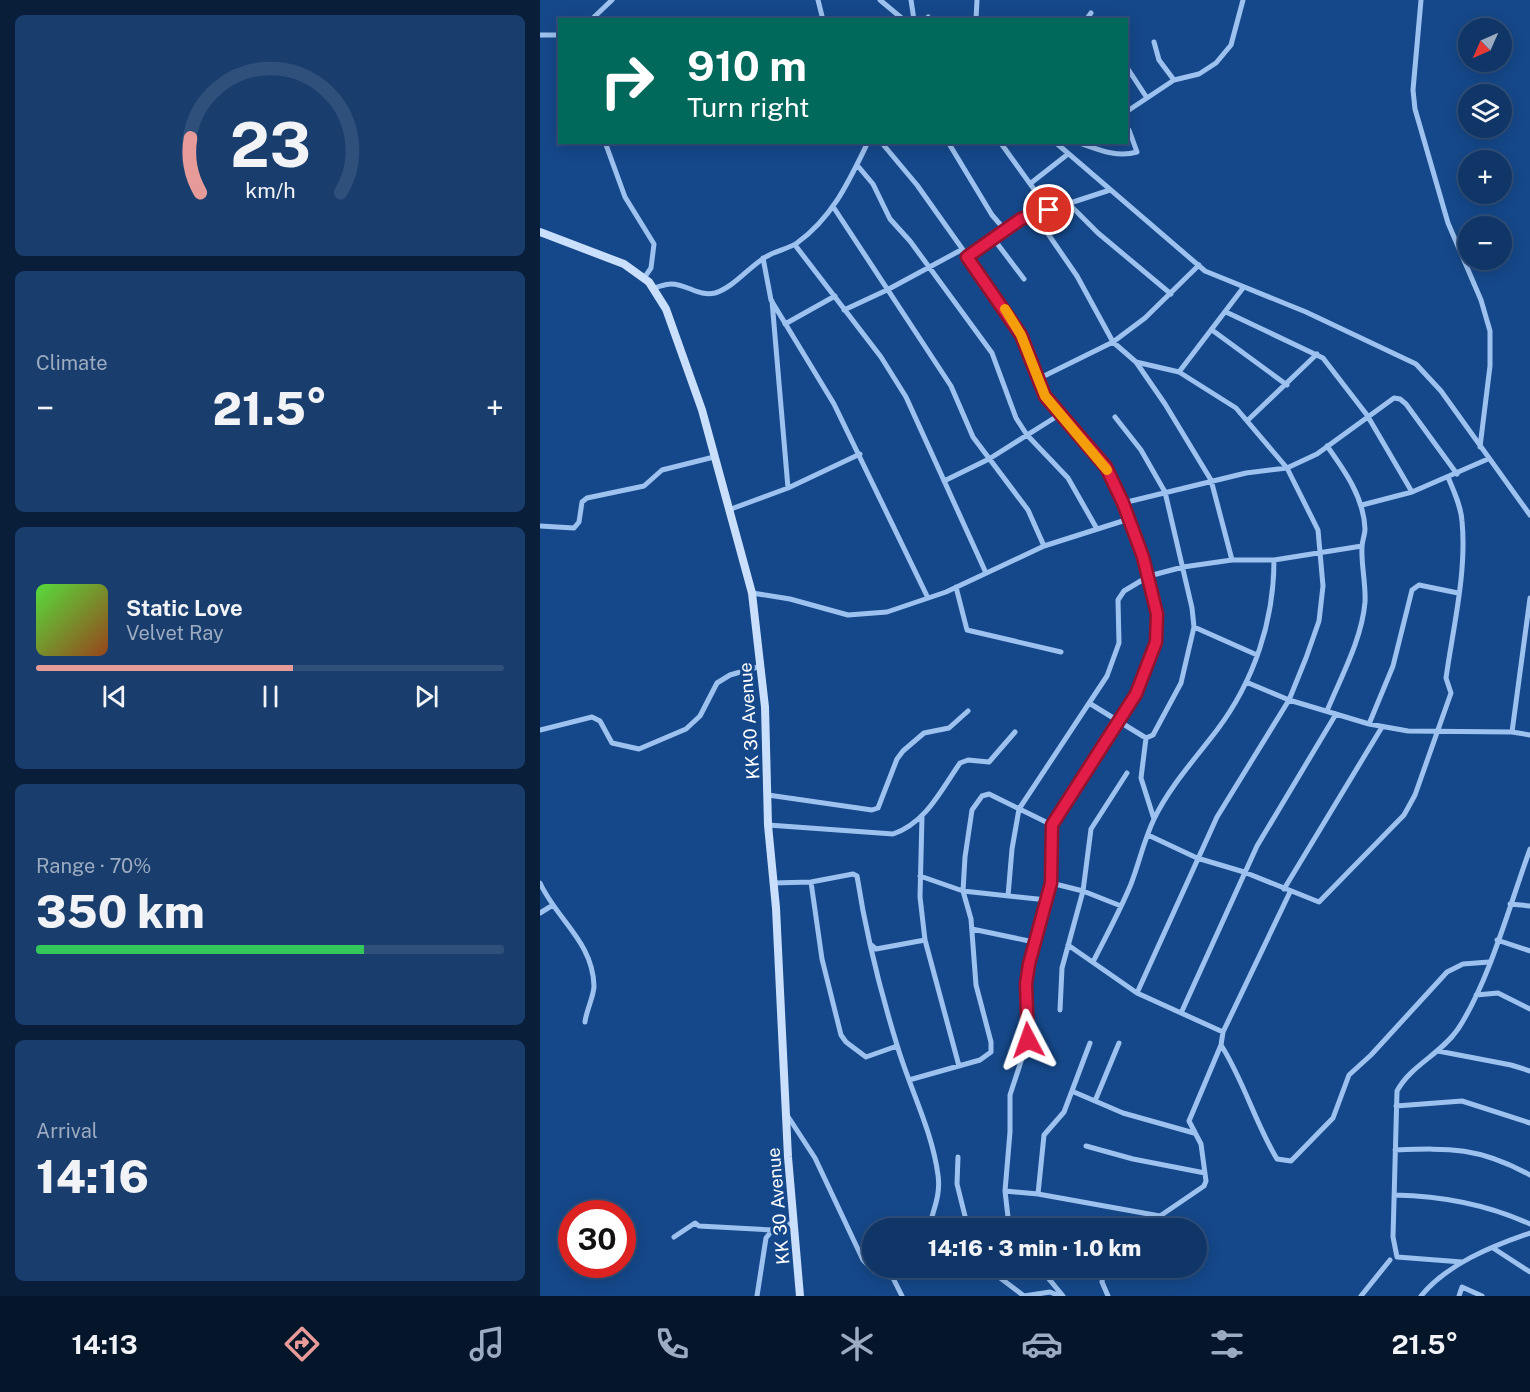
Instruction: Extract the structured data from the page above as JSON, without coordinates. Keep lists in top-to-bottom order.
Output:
{
  "streets": {
    "main road": ["KK 30 Avenue"]
  },
  "north": "bottom left",
  "page": {
    "map_buttons": ["+", "−"],
    "turn": ["910 m", "Turn right"],
    "tile": [
      "Climate",
      ["Range · 70%", "350 km"],
      ["Arrival", "14:16"]
    ],
    "heat": ["−", "21.5°", "+"],
    "song": ["Static Love", "Velvet Ray"],
    "limit": "30",
    "trip": "14:16 · 3 min · 1.0 km",
    "tabs": ["14:13", "21.5°"],
    "gauge": ["23", "km/h"]
  }
}
